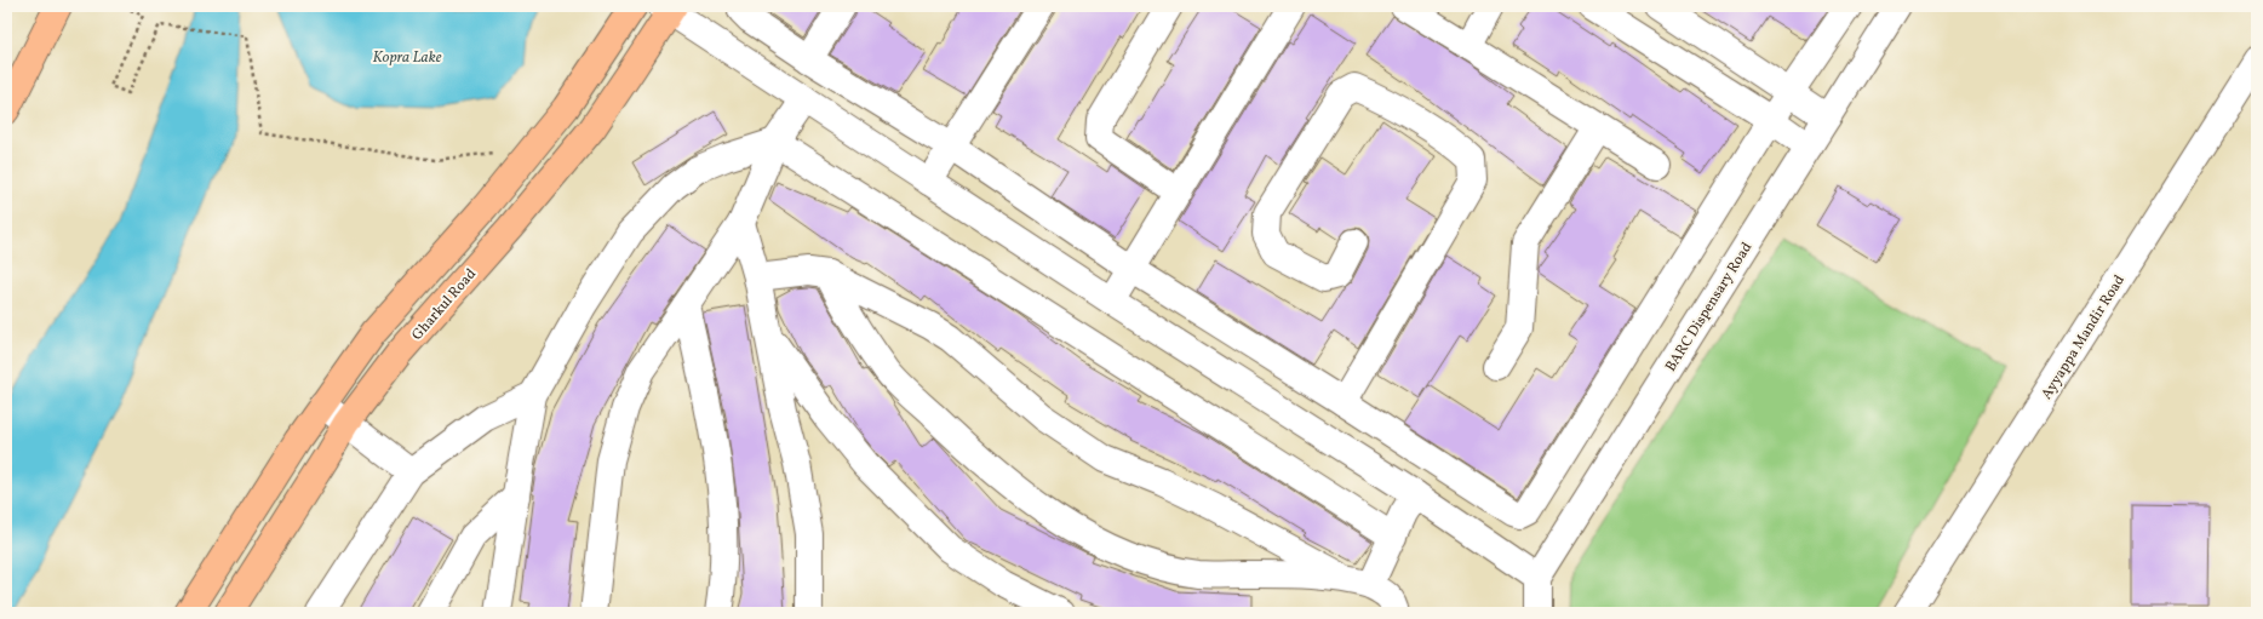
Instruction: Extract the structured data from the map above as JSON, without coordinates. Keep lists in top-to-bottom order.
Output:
{
  "streets": {
    "main road": ["Gharkul Road"],
    "street": ["BARC Dispensary Road", "Ayyappa Mandir Road"]
  },
  "water": ["Kopra Lake"]
}
